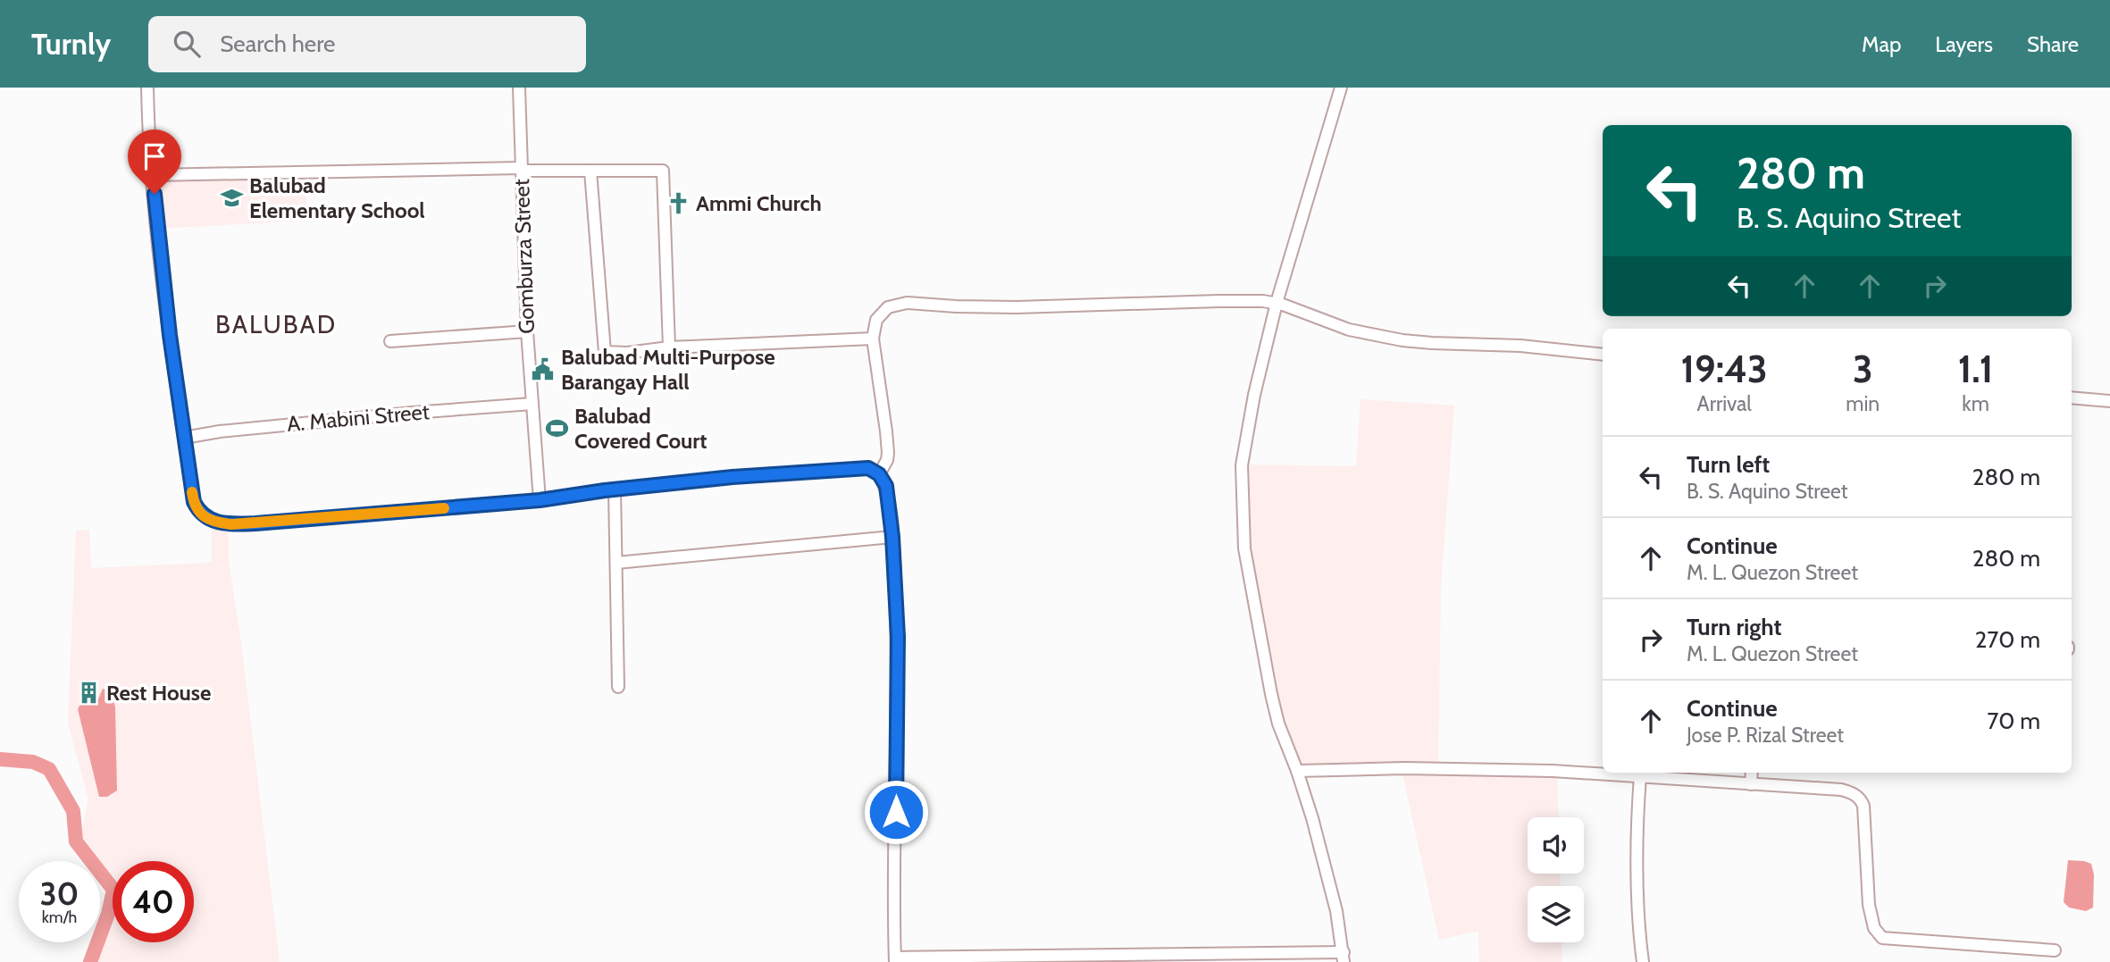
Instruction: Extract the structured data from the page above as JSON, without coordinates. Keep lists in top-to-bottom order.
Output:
{
  "streets": {
    "street": ["Gomburza Street", "A. Mabini Street"]
  },
  "crossings": [
    ["Gomburza Street", "A. Mabini Street"]
  ],
  "districts": ["BALUBAD"],
  "places": {
    "school or university": ["Balubad Elementary School"],
    "church": ["Ammi Church"],
    "public building": ["Balubad Multi-Purpose Barangay Hall"],
    "sports": ["Balubad Covered Court"],
    "building": ["Rest House"]
  },
  "page": {
    "header": "Turnly",
    "search": "Search here",
    "nav": ["Map", "Layers", "Share"],
    "turn": ["280 m", "B. S. Aquino Street"],
    "eta": [
      "19:43",
      "Arrival",
      "3",
      "min",
      "1.1",
      "km"
    ],
    "list": [
      {
        "name": "Turn left",
        "note": "B. S. Aquino Street",
        "value": "280 m"
      },
      {
        "name": "Continue",
        "note": "M. L. Quezon Street",
        "value": "280 m"
      },
      {
        "name": "Turn right",
        "note": "M. L. Quezon Street",
        "value": "270 m"
      },
      {
        "name": "Continue",
        "note": "Jose P. Rizal Street",
        "value": "70 m"
      }
    ],
    "speed": "30 km/h",
    "limit": "40"
  }
}
